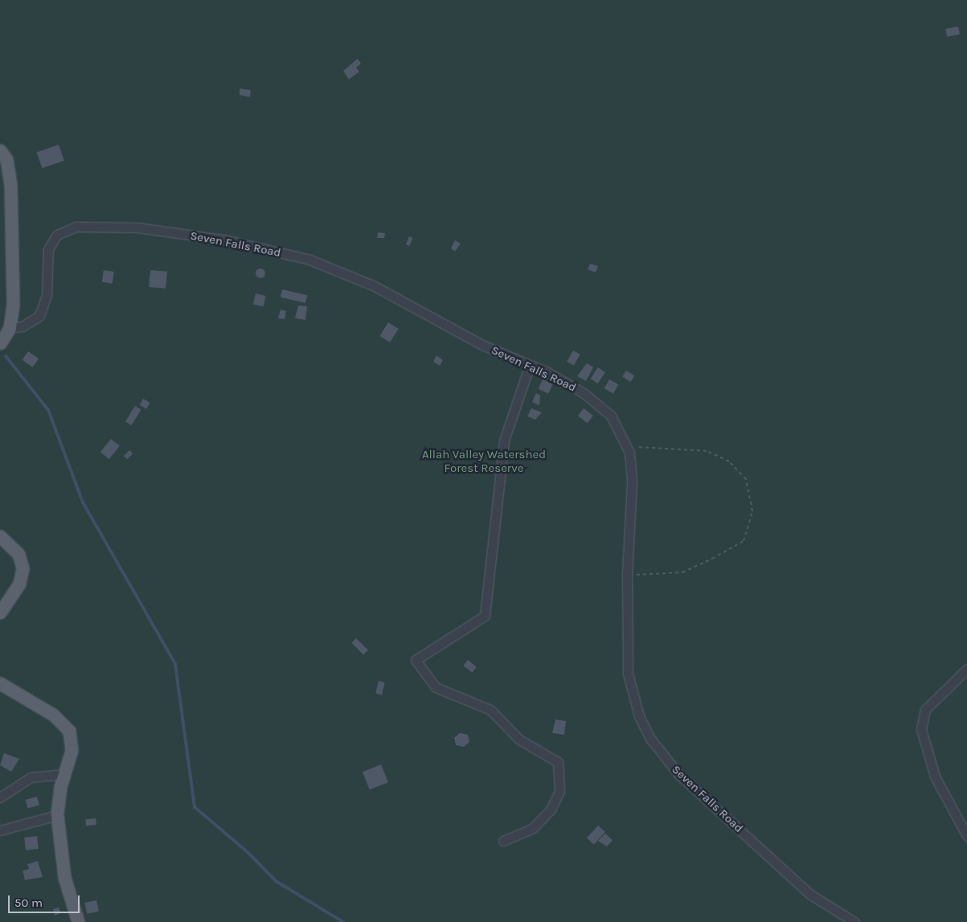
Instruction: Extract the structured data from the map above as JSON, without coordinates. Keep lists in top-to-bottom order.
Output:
{
  "streets": {
    "street": ["Seven Falls Road"]
  },
  "parks": ["Allah Valley Watershed Forest Reserve"],
  "scale_bar": "50 m"
}
